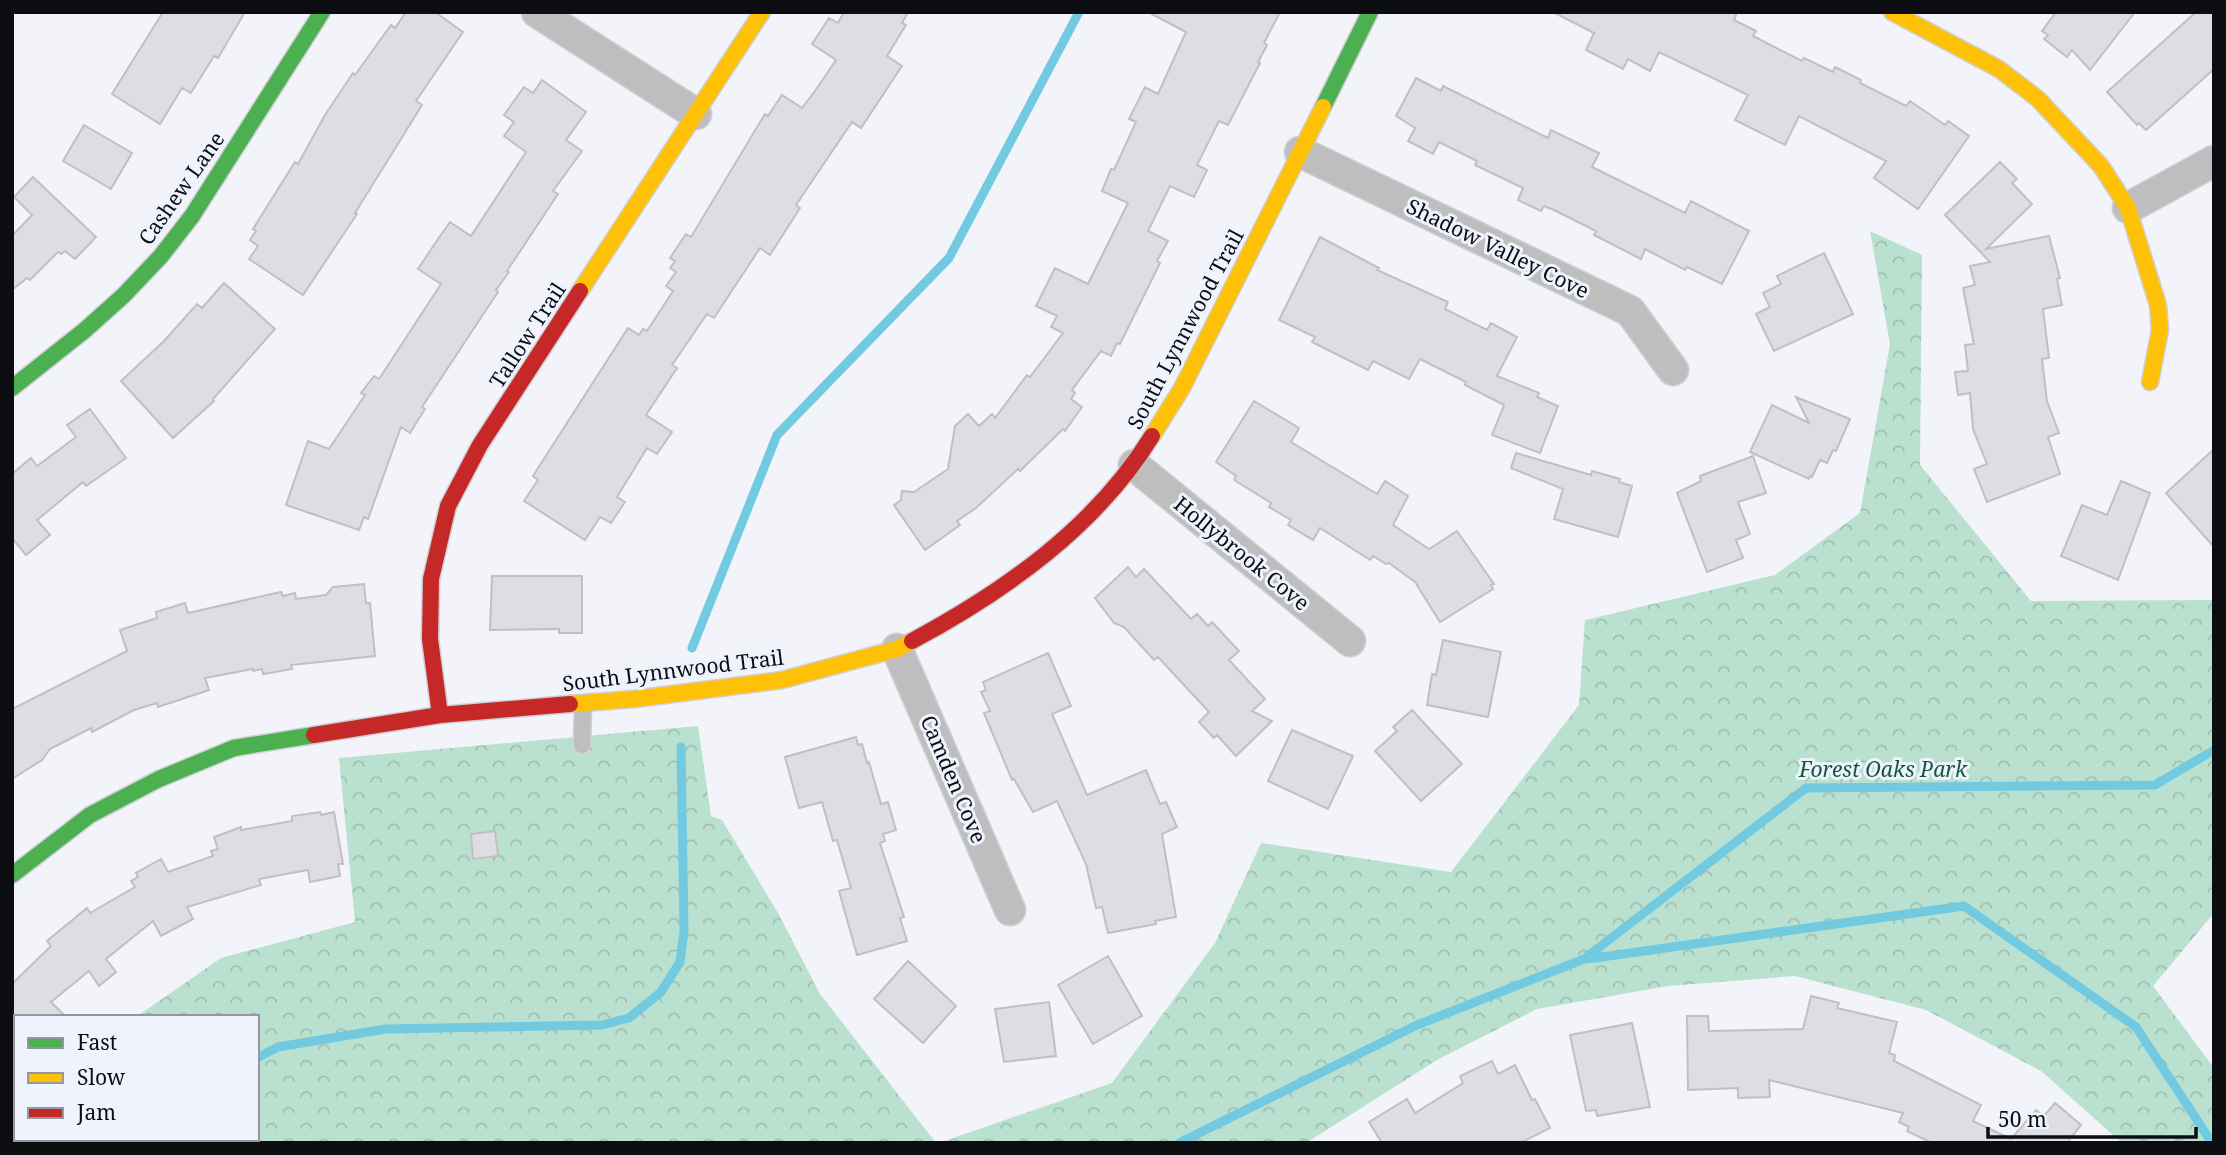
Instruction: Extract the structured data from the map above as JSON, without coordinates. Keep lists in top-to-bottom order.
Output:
{
  "streets": {
    "street": [
      "Cashew Lane",
      "Shadow Valley Cove",
      "South Lynnwood Trail",
      "Tallow Trail",
      "Hollybrook Cove",
      "Camden Cove"
    ]
  },
  "crossings": [
    ["Shadow Valley Cove", "South Lynnwood Trail"],
    ["South Lynnwood Trail", "Tallow Trail"],
    ["South Lynnwood Trail", "Hollybrook Cove"],
    ["South Lynnwood Trail", "Camden Cove"]
  ],
  "parks": ["Forest Oaks Park"],
  "legend": ["Fast", "Slow", "Jam"],
  "scale_bar": "50 m"
}
